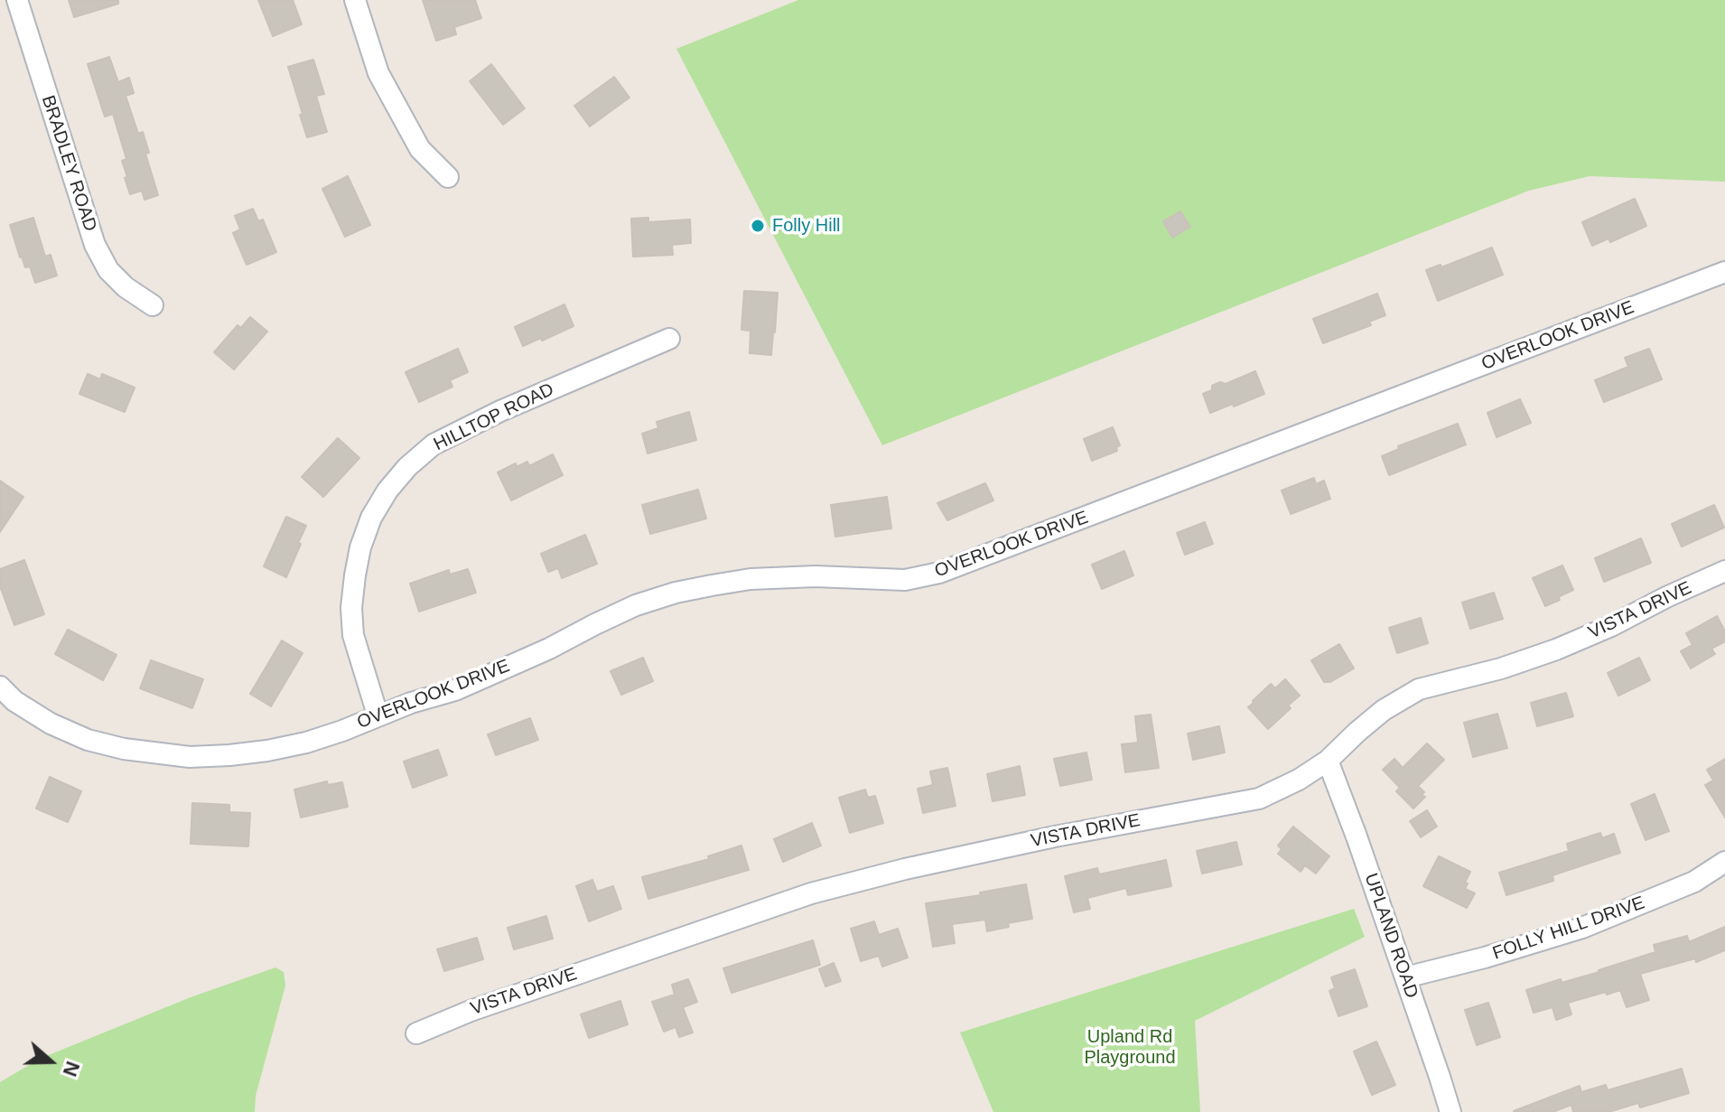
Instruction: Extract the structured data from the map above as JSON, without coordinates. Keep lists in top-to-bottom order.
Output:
{
  "streets": {
    "street": [
      "BRADLEY ROAD",
      "OVERLOOK DRIVE",
      "HILLTOP ROAD",
      "VISTA DRIVE",
      "FOLLY HILL DRIVE",
      "UPLAND ROAD"
    ]
  },
  "crossings": [
    ["OVERLOOK DRIVE", "HILLTOP ROAD"],
    ["VISTA DRIVE", "UPLAND ROAD"],
    ["FOLLY HILL DRIVE", "UPLAND ROAD"]
  ],
  "parks": ["Upland Rd Playground"],
  "places": ["Folly Hill"],
  "north": "right"
}
